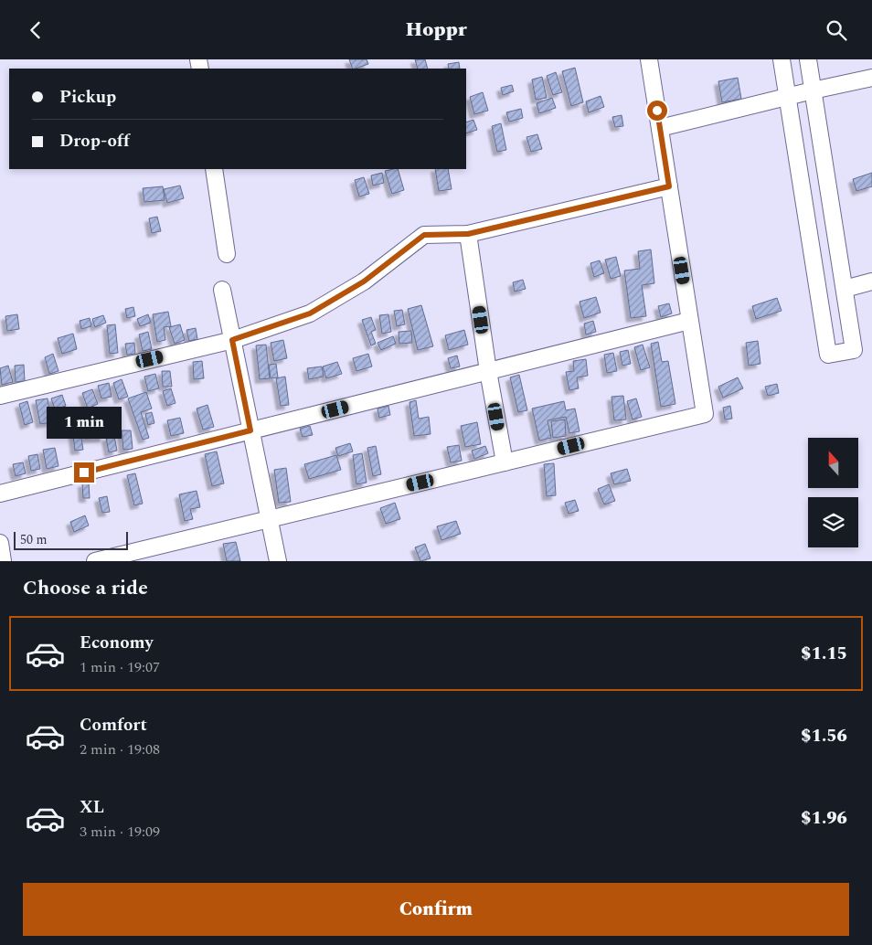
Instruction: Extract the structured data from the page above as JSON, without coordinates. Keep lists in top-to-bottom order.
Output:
{
  "scale_bar": "50 m",
  "north": "top",
  "page": {
    "header": "Hoppr",
    "banner": ["Pickup", "Drop-off"],
    "bubble": "1 min",
    "scale": "50 m",
    "heading": "Choose a ride",
    "list": [
      {
        "name": "Economy",
        "note": "1 min · 19:07",
        "value": "$1.15"
      },
      {
        "name": "Comfort",
        "note": "2 min · 19:08",
        "value": "$1.56"
      },
      {
        "name": "XL",
        "note": "3 min · 19:09",
        "value": "$1.96"
      }
    ],
    "buttons": "Confirm"
  }
}
